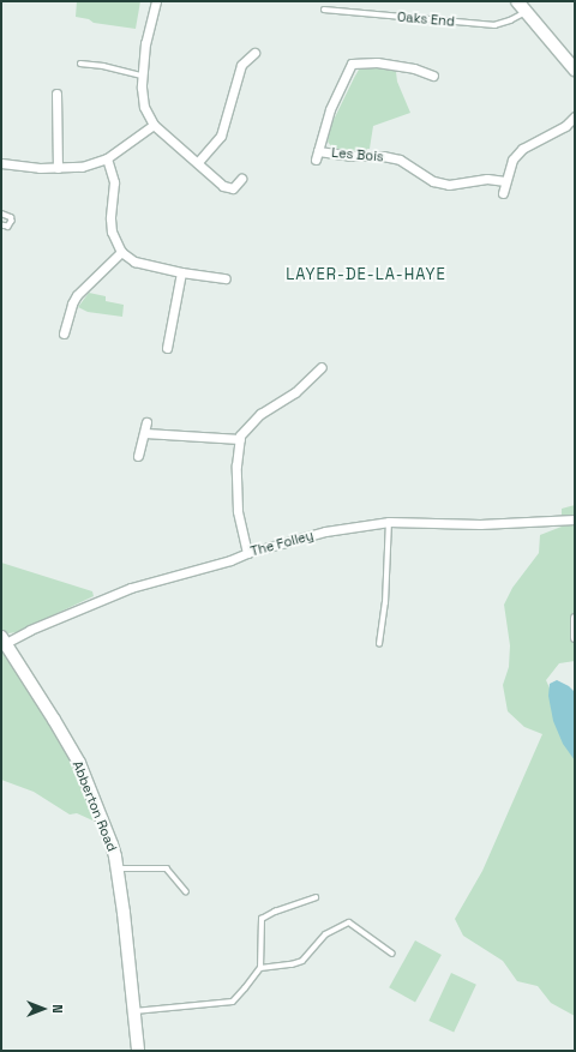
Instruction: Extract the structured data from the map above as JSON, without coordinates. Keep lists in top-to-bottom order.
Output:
{
  "streets": {
    "street": ["Les Bois", "The Folley", "Abberton Road"],
    "lane": ["Oaks End"]
  },
  "crossings": [
    ["The Folley", "Abberton Road"]
  ],
  "districts": ["LAYER-DE-LA-HAYE"],
  "north": "right"
}
